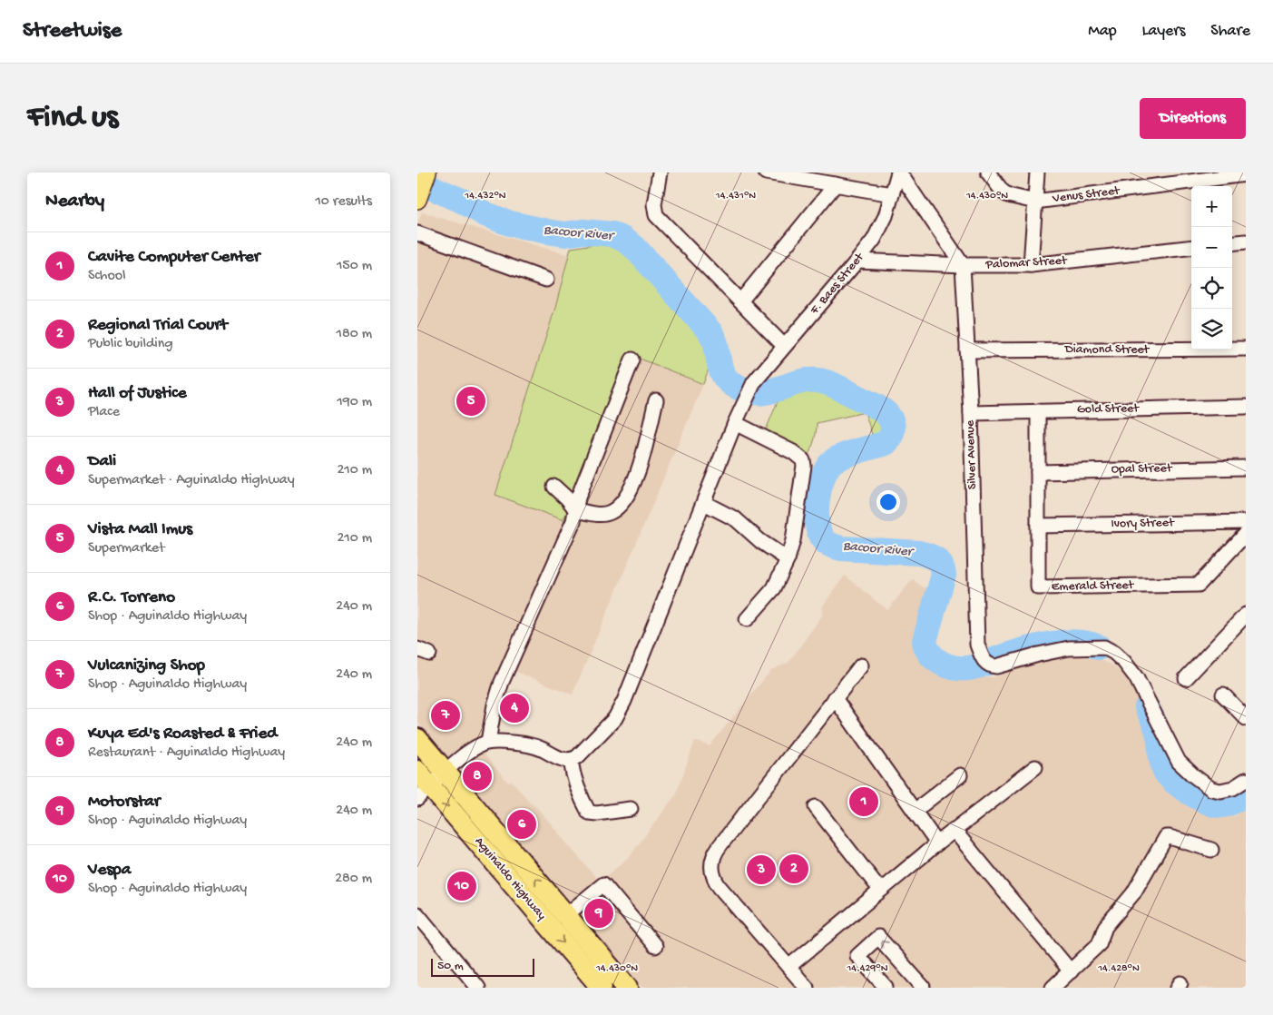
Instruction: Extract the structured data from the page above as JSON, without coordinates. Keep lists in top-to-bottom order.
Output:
{
  "streets": {
    "highway": ["Aguinaldo Highway"],
    "street": [
      "Venus Street",
      "Palomar Street",
      "F. Baes Street",
      "Diamond Street",
      "Gold Street",
      "Silver Avenue",
      "Opal Street",
      "Ivory Street",
      "Emerald Street"
    ]
  },
  "crossings": [
    ["Palomar Street", "F. Baes Street"],
    ["Palomar Street", "Silver Avenue"],
    ["Diamond Street", "Silver Avenue"],
    ["Gold Street", "Silver Avenue"],
    ["Gold Street", "Emerald Street"],
    ["Opal Street", "Emerald Street"],
    ["Ivory Street", "Emerald Street"]
  ],
  "water": ["Bacoor River"],
  "scale_bar": "50 m",
  "page": {
    "header": "Streetwise",
    "nav": ["Map", "Layers", "Share"],
    "buttons": "Directions",
    "title": "Find us",
    "heading": ["Nearby", "10 results"],
    "map_buttons": ["+", "−"],
    "list": [
      {
        "mark": "1",
        "name": "Cavite Computer Center",
        "note": "School",
        "value": "150 m"
      },
      {
        "mark": "2",
        "name": "Regional Trial Court",
        "note": "Public building",
        "value": "180 m"
      },
      {
        "mark": "3",
        "name": "Hall of Justice",
        "note": "Place",
        "value": "190 m"
      },
      {
        "mark": "4",
        "name": "Dali",
        "note": "Supermarket · Aguinaldo Highway",
        "value": "210 m"
      },
      {
        "mark": "5",
        "name": "Vista Mall Imus",
        "note": "Supermarket",
        "value": "210 m"
      },
      {
        "mark": "6",
        "name": "R.C. Torreno",
        "note": "Shop · Aguinaldo Highway",
        "value": "240 m"
      },
      {
        "mark": "7",
        "name": "Vulcanizing Shop",
        "note": "Shop · Aguinaldo Highway",
        "value": "240 m"
      },
      {
        "mark": "8",
        "name": "Kuya Ed's Roasted & Fried",
        "note": "Restaurant · Aguinaldo Highway",
        "value": "240 m"
      },
      {
        "mark": "9",
        "name": "Motorstar",
        "note": "Shop · Aguinaldo Highway",
        "value": "240 m"
      },
      {
        "mark": "10",
        "name": "Vespa",
        "note": "Shop · Aguinaldo Highway",
        "value": "280 m"
      }
    ],
    "pins": [
      "5",
      "4",
      "7",
      "8",
      "1",
      "6",
      "2",
      "3",
      "10",
      "9"
    ],
    "scale": "50 m"
  },
  "coordinates": [
    "14.432°N",
    "14.431°N",
    "14.430°N",
    "14.429°N",
    "14.428°N"
  ]
}
